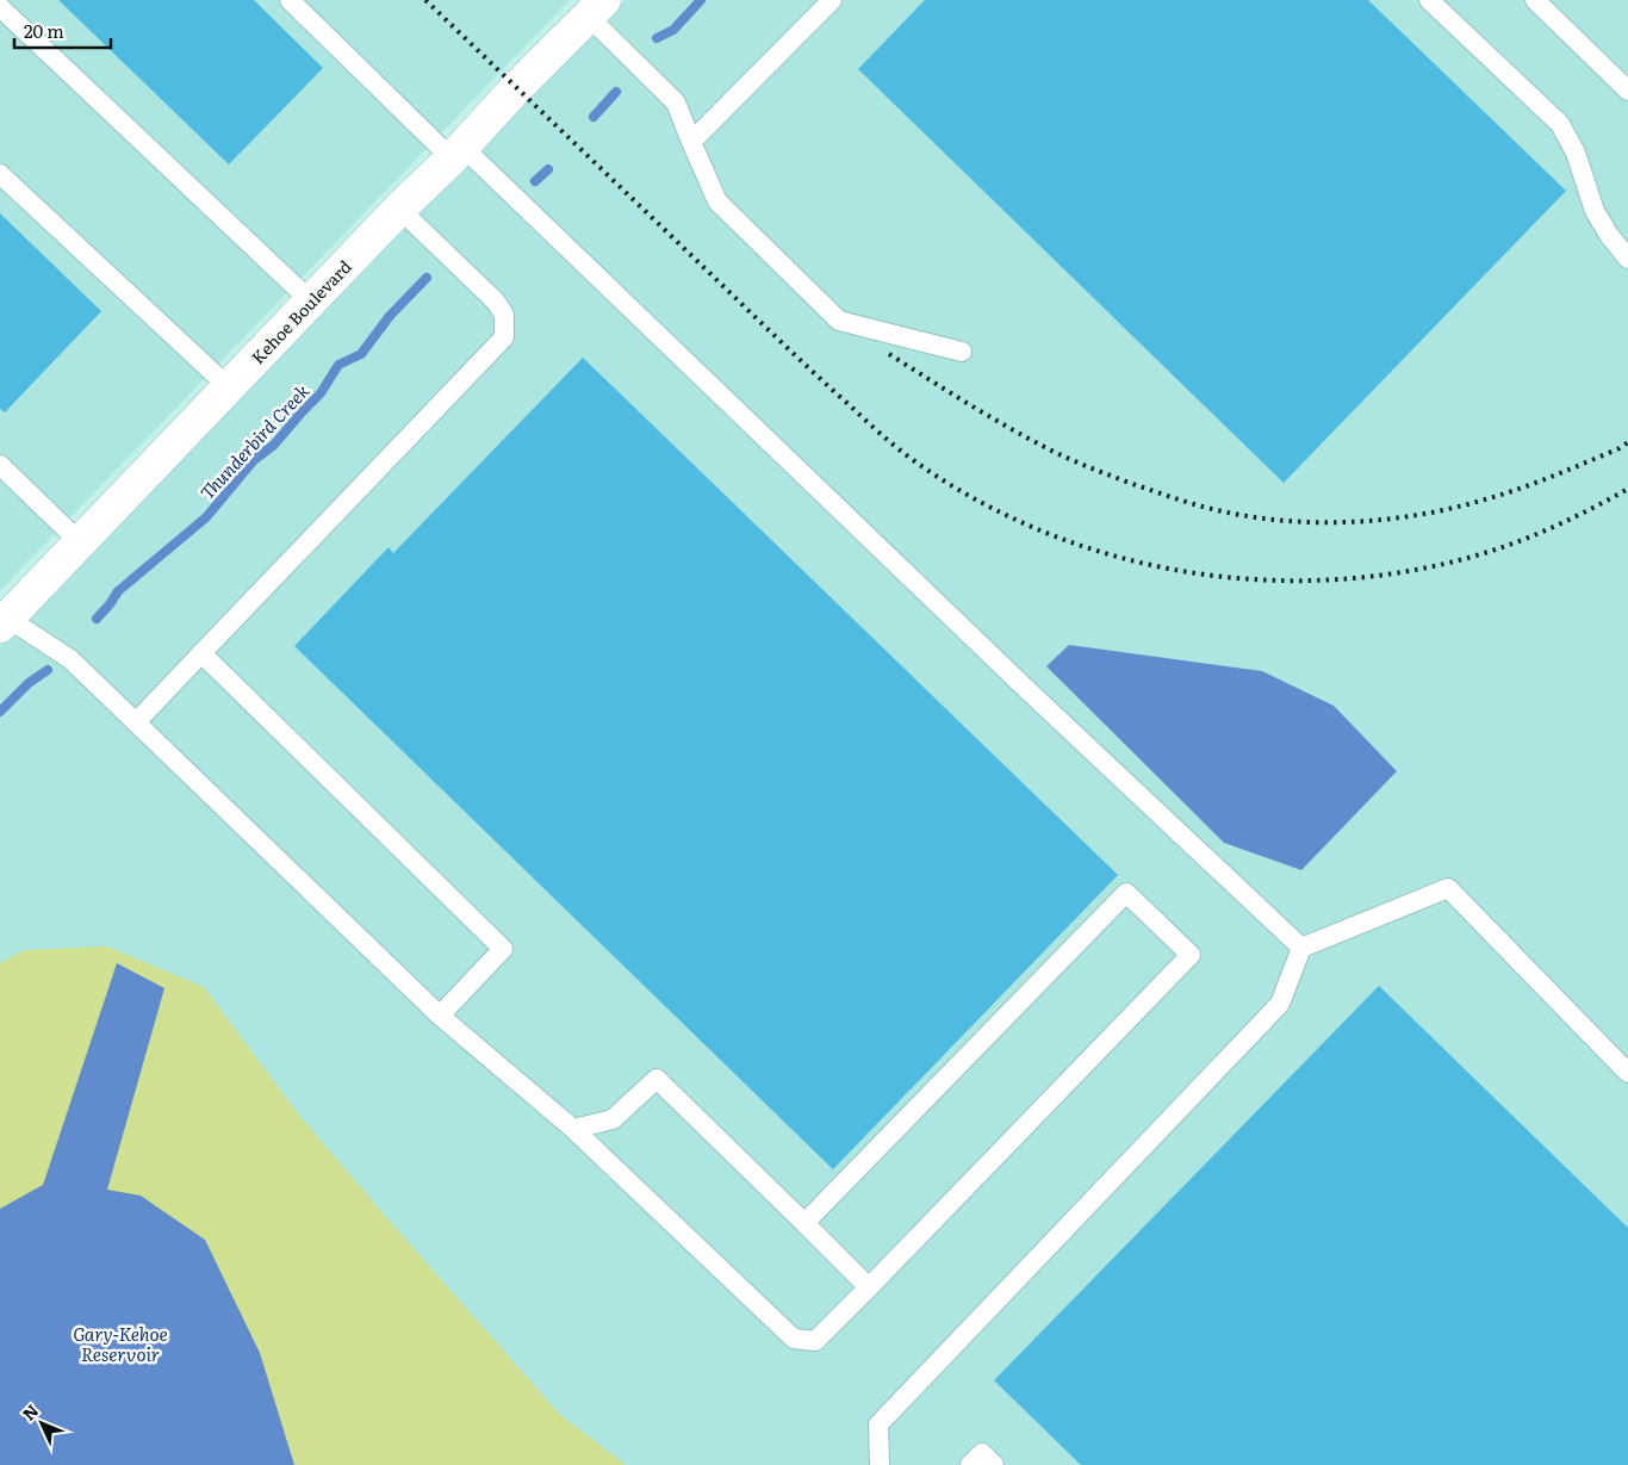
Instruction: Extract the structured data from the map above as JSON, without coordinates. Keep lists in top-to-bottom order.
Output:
{
  "streets": {
    "street": ["Kehoe Boulevard"]
  },
  "water": ["Thunderbird Creek", "Gary-Kehoe Reservoir"],
  "scale_bar": "20 m",
  "north": "top left"
}
